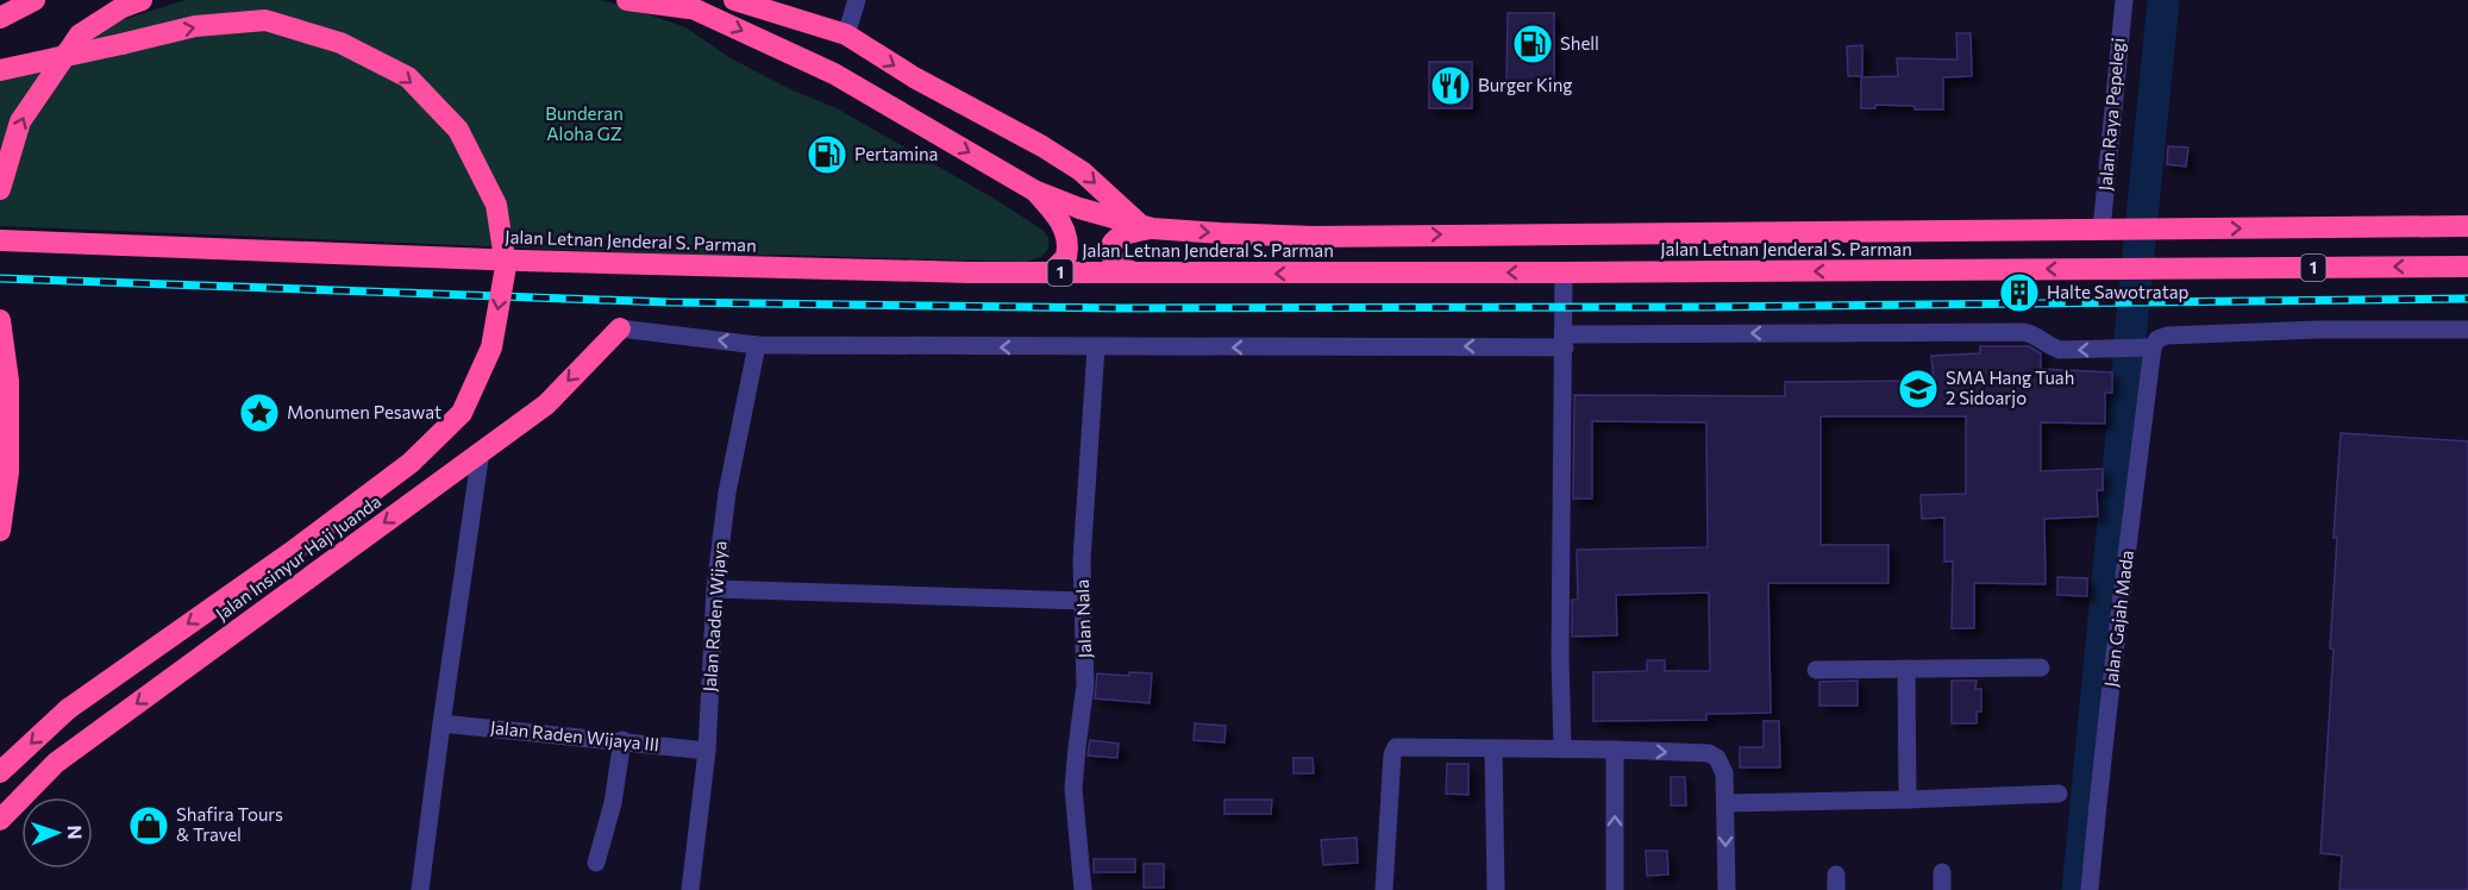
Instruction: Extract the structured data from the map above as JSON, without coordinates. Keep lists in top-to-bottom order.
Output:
{
  "streets": {
    "highway": ["Jalan Letnan Jenderal S. Parman", "1", "Jalan Insinyur Haji Juanda"],
    "street": [
      "Jalan Raya Pepelegi",
      "Jalan Raden Wijaya",
      "Jalan Nala",
      "Jalan Gajah Mada",
      "Jalan Raden Wijaya III"
    ]
  },
  "crossings": [
    ["Jalan Raya Pepelegi", "Jalan Letnan Jenderal S. Parman"],
    ["Jalan Raden Wijaya", "Jalan Raden Wijaya III"]
  ],
  "one_way": ["Jalan Insinyur Haji Juanda"],
  "parks": ["Bunderan Aloha GZ"],
  "places": {
    "fuel station": ["Shell", "Pertamina"],
    "restaurant": ["Burger King"],
    "building": ["Halte Sawotratap"],
    "school or university": ["SMA Hang Tuah 2 Sidoarjo"],
    "place": ["Monumen Pesawat"],
    "shop": ["Shafira Tours & Travel"]
  },
  "north": "right"
}
